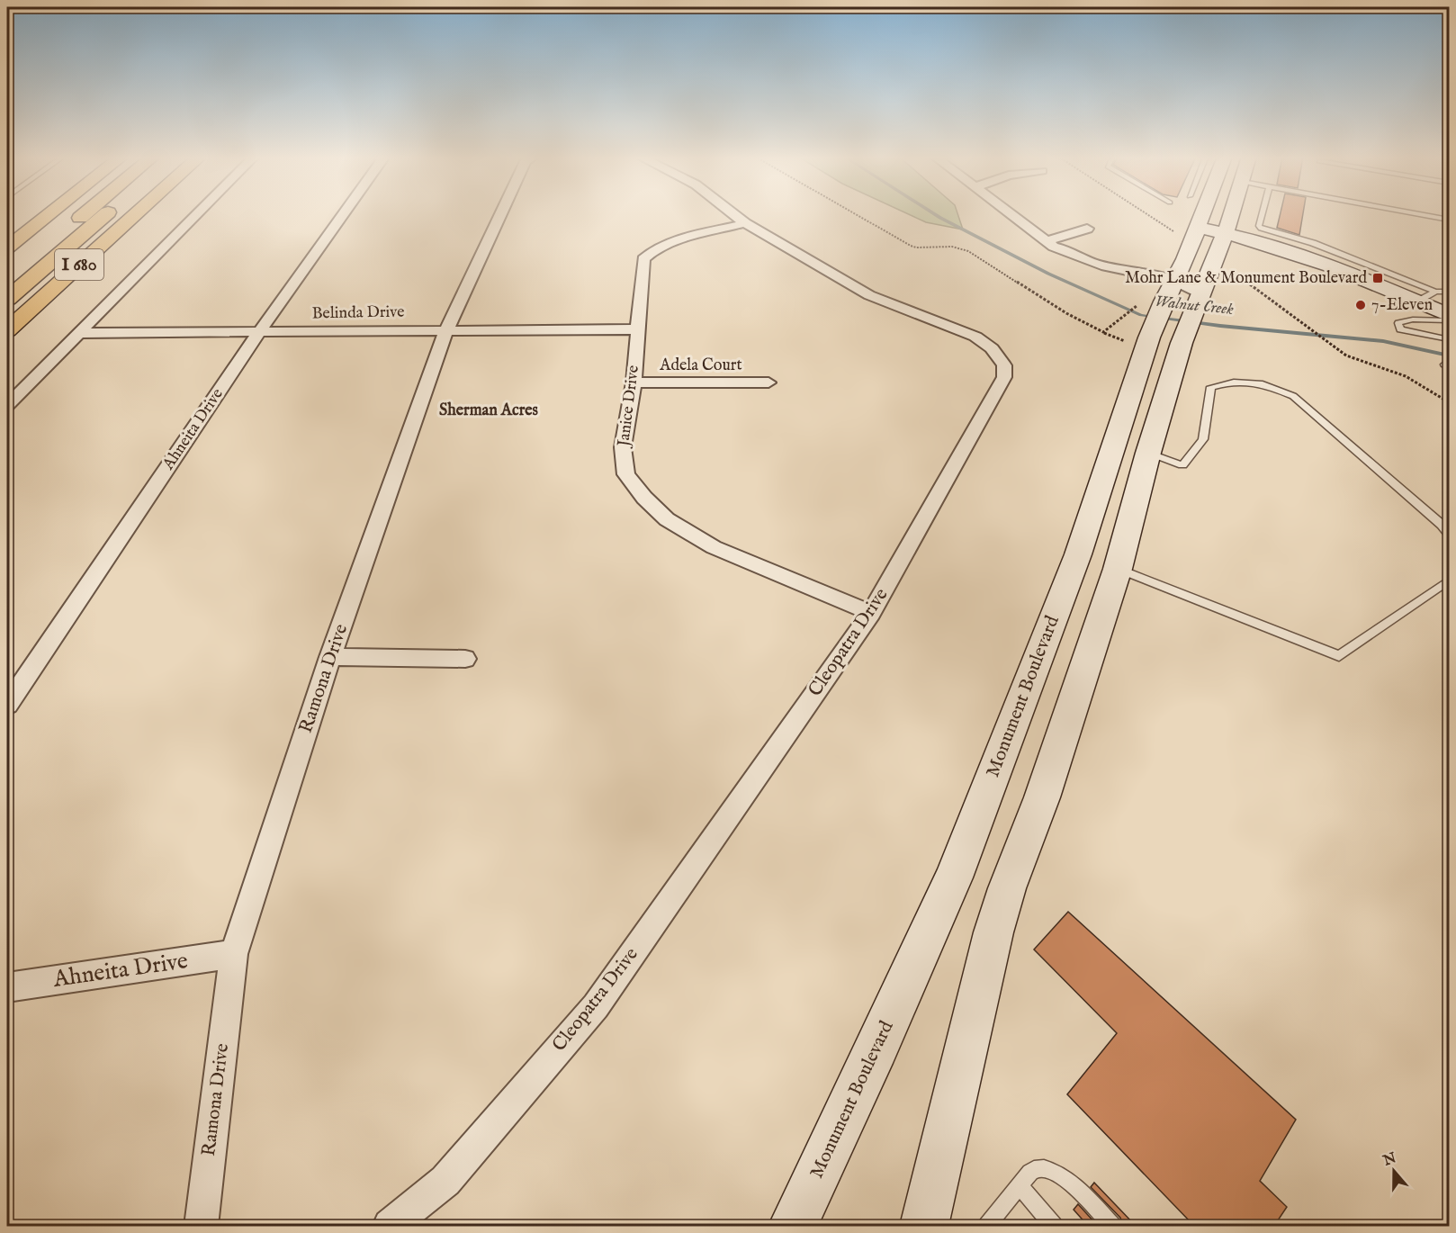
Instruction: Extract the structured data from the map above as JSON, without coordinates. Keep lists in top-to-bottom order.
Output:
{
  "streets": {
    "highway": ["I 680"],
    "main road": ["Monument Boulevard"],
    "street": [
      "Belinda Drive",
      "Adela Court",
      "Janice Drive",
      "Ahneita Drive",
      "Cleopatra Drive",
      "Ramona Drive"
    ]
  },
  "crossings": [
    ["Belinda Drive", "Janice Drive"],
    ["Belinda Drive", "Ahneita Drive"],
    ["Belinda Drive", "Ramona Drive"],
    ["Adela Court", "Janice Drive"],
    ["Janice Drive", "Cleopatra Drive"],
    ["Ahneita Drive", "Ramona Drive"]
  ],
  "districts": ["Sherman Acres"],
  "water": ["Walnut Creek"],
  "places": {
    "transit": ["Mohr Lane & Monument Boulevard"],
    "other": ["7-Eleven"]
  },
  "north": "top"
}
